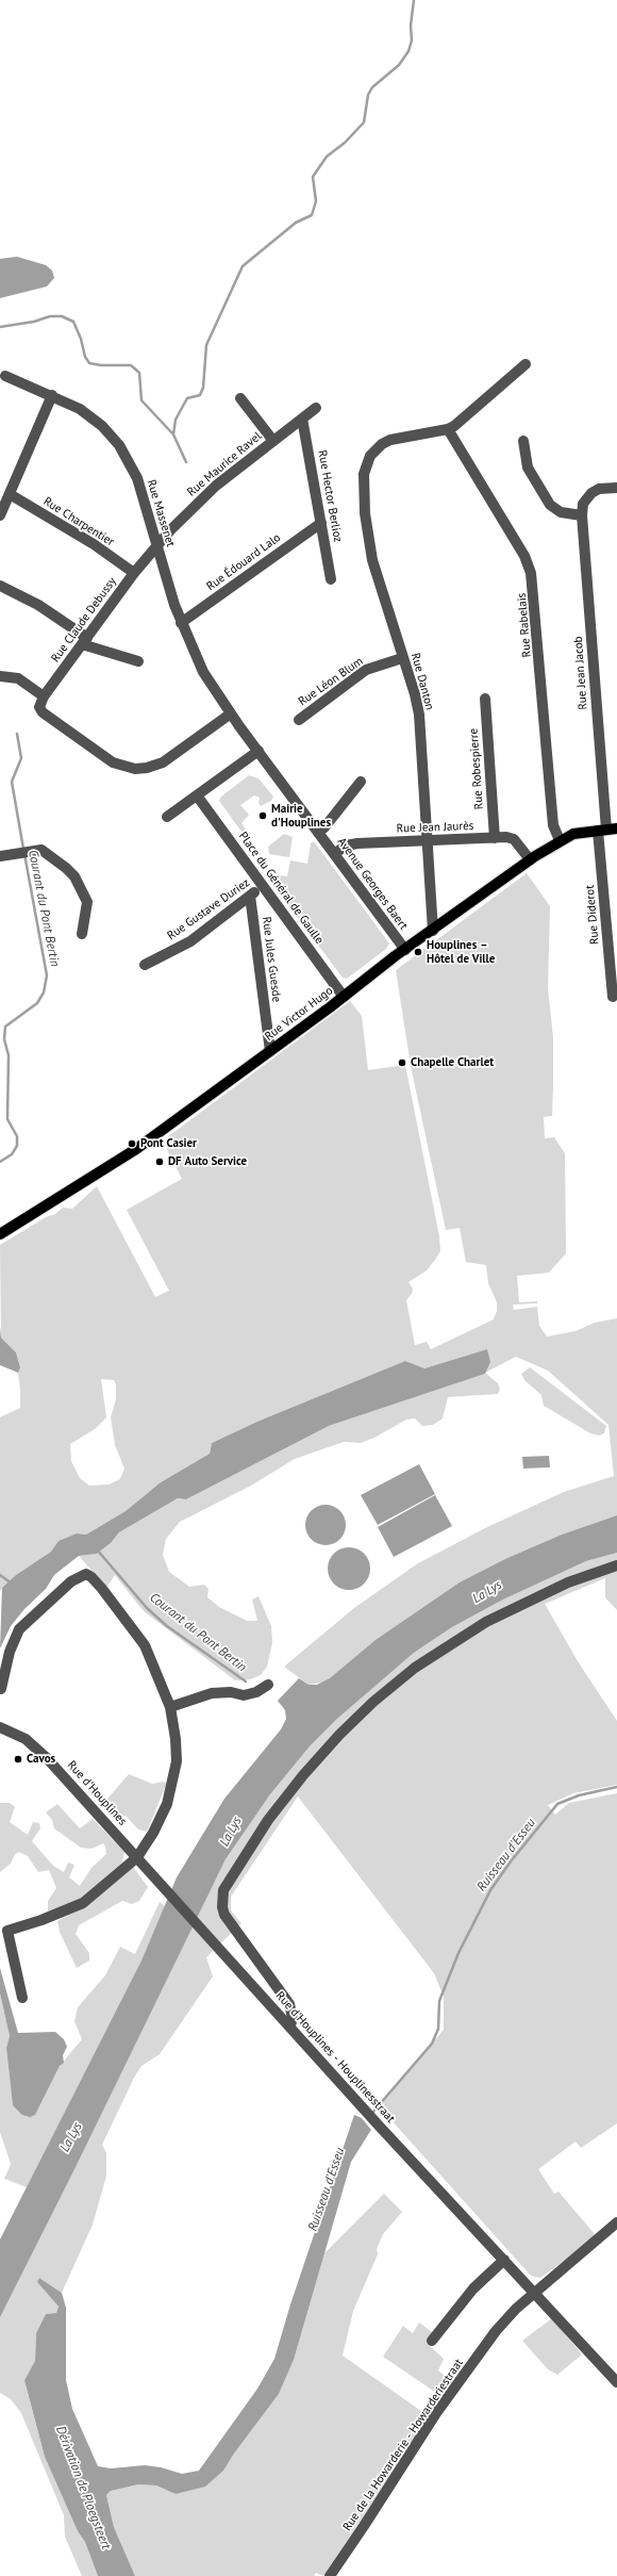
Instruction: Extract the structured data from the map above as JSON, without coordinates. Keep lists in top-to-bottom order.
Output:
{
  "streets": {
    "main road": ["Rue Victor Hugo"],
    "street": [
      "Rue Maurice Ravel",
      "Rue Hector Berlioz",
      "Rue Massenet",
      "Rue Charpentier",
      "Rue Édouard Lalo",
      "Rue Claude Debussy",
      "Rue Rabelais",
      "Rue Jean Jacob",
      "Rue Léon Blum",
      "Rue Danton",
      "Rue Robespierre",
      "Rue Jean Jaurès",
      "Avenue Georges Baert",
      "Place du Général de Gaulle",
      "Rue Gustave Duriez",
      "Rue Diderot",
      "Rue Jules Guesde",
      "Rue d'Houplines",
      "Rue d'Houplines - Houplinesstraat",
      "Rue de la Howarderie - Howarderiestraat"
    ]
  },
  "crossings": [
    ["Rue Maurice Ravel", "Rue Hector Berlioz"],
    ["Rue Maurice Ravel", "Rue Massenet"],
    ["Rue Maurice Ravel", "Rue Claude Debussy"],
    ["Rue Hector Berlioz", "Rue Édouard Lalo"],
    ["Rue Massenet", "Rue Édouard Lalo"],
    ["Rue Massenet", "Rue Claude Debussy"],
    ["Rue Massenet", "Avenue Georges Baert"],
    ["Rue Charpentier", "Rue Claude Debussy"],
    ["Rue Rabelais", "Rue Danton"],
    ["Rue Rabelais", "Rue Victor Hugo"],
    ["Rue Jean Jacob", "Rue Diderot"],
    ["Rue Jean Jacob", "Rue Victor Hugo"],
    ["Rue Léon Blum", "Rue Danton"],
    ["Rue Danton", "Rue Jean Jaurès"],
    ["Rue Danton", "Rue Victor Hugo"],
    ["Rue Robespierre", "Rue Jean Jaurès"],
    ["Rue Jean Jaurès", "Avenue Georges Baert"],
    ["Rue Jean Jaurès", "Rue Victor Hugo"],
    ["Avenue Georges Baert", "Rue Victor Hugo"],
    ["Place du Général de Gaulle", "Rue Gustave Duriez"],
    ["Place du Général de Gaulle", "Rue Victor Hugo"],
    ["Rue Gustave Duriez", "Rue Jules Guesde"],
    ["Rue Diderot", "Rue Victor Hugo"],
    ["Rue Jules Guesde", "Rue Victor Hugo"],
    ["Rue d'Houplines", "Rue d'Houplines - Houplinesstraat"],
    ["Rue d'Houplines - Houplinesstraat", "Rue de la Howarderie - Howarderiestraat"]
  ],
  "water": [
    "Courant du Pont Bertin",
    "La Lys",
    "Ruisseau d'Esseu",
    "Dérivation de Ploegsteert"
  ],
  "places": [
    "Mairie d'Houplines",
    "Houplines – Hôtel de Ville",
    "Chapelle Charlet",
    "Pont Casier",
    "DF Auto Service",
    "Cavos"
  ]
}
